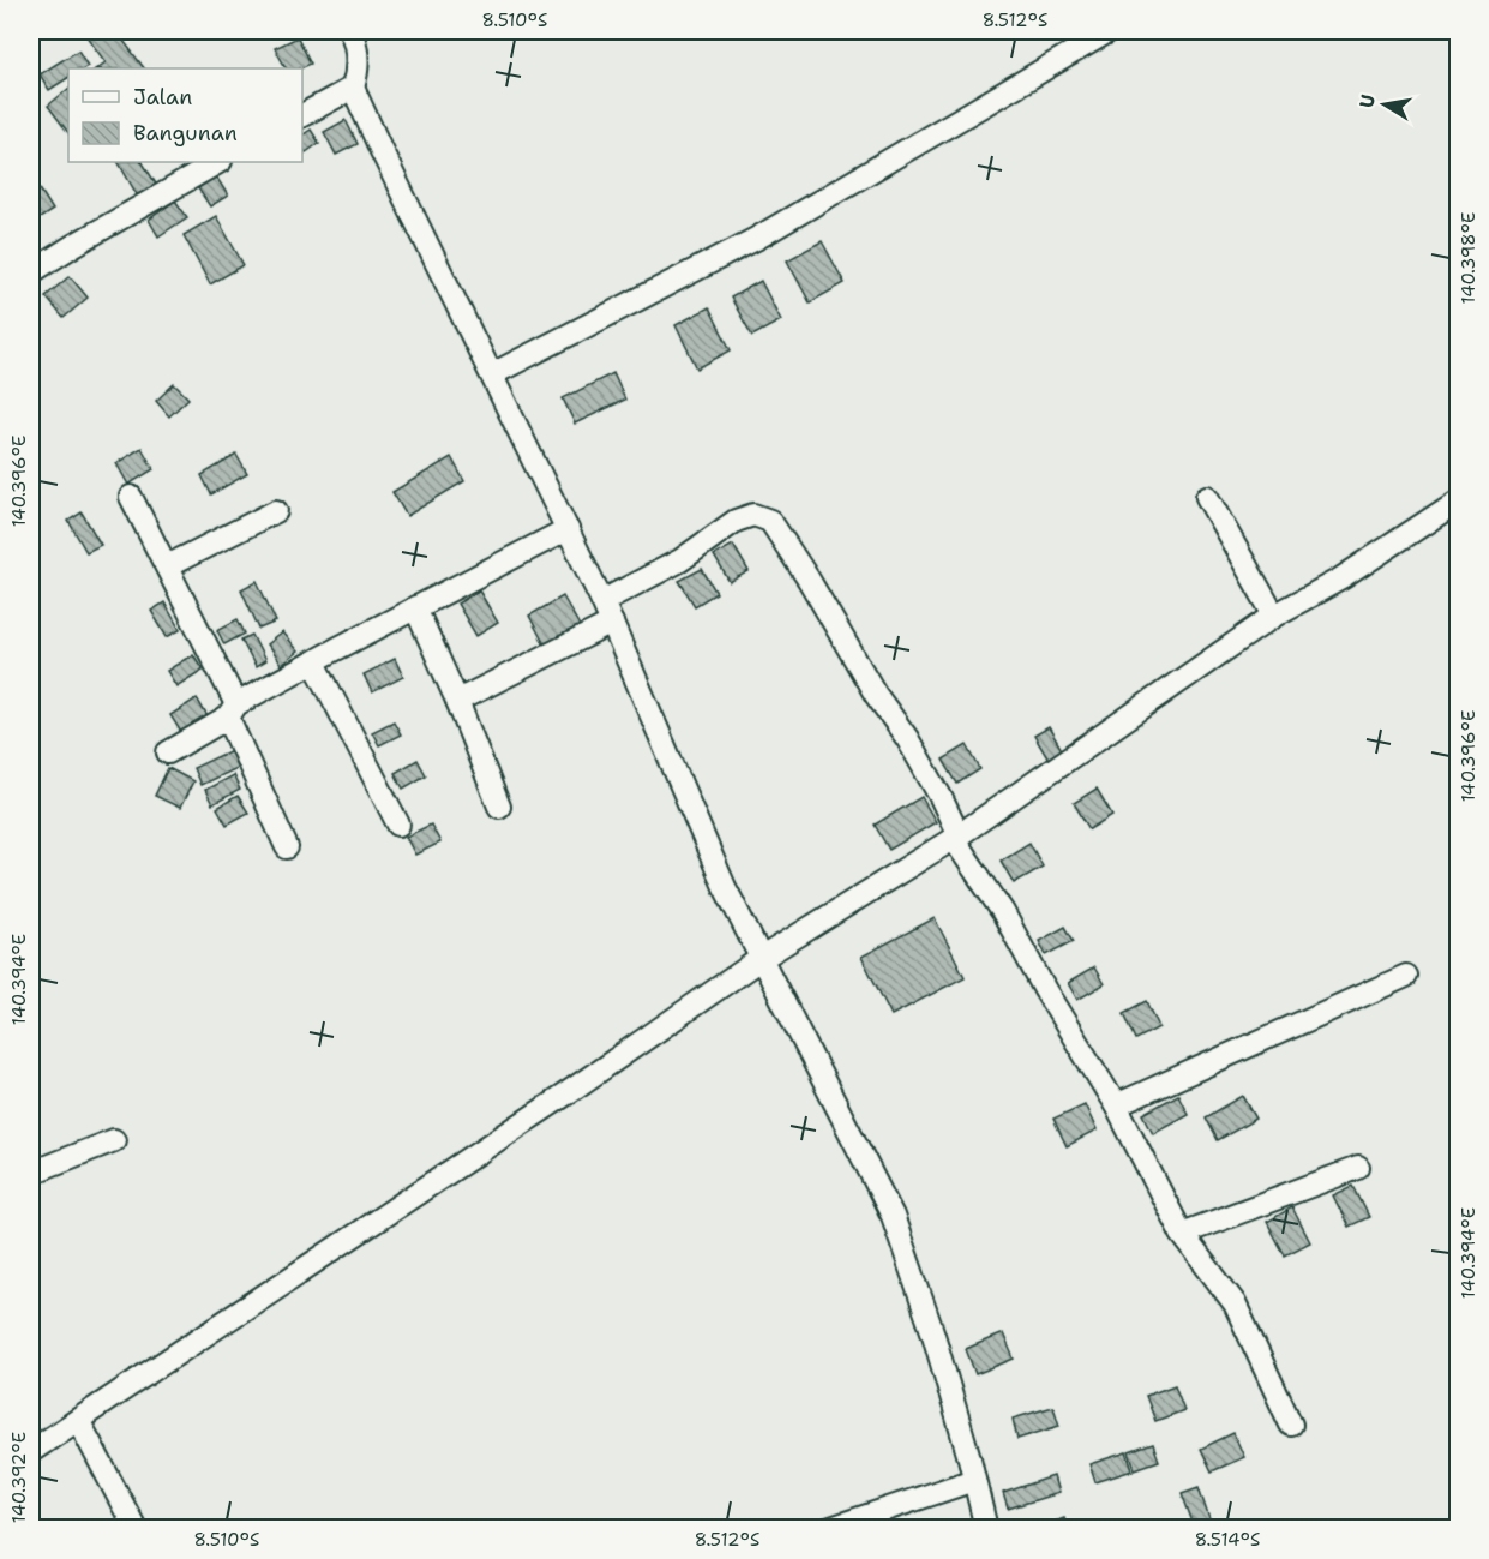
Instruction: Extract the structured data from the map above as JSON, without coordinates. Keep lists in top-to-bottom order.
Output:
{
  "legend": ["Jalan", "Bangunan"],
  "north": "left",
  "coordinates": [
    "8.510°S",
    "8.512°S",
    "140.398°E",
    "140.396°E",
    "140.394°E",
    "140.392°E",
    "8.514°S"
  ]
}
